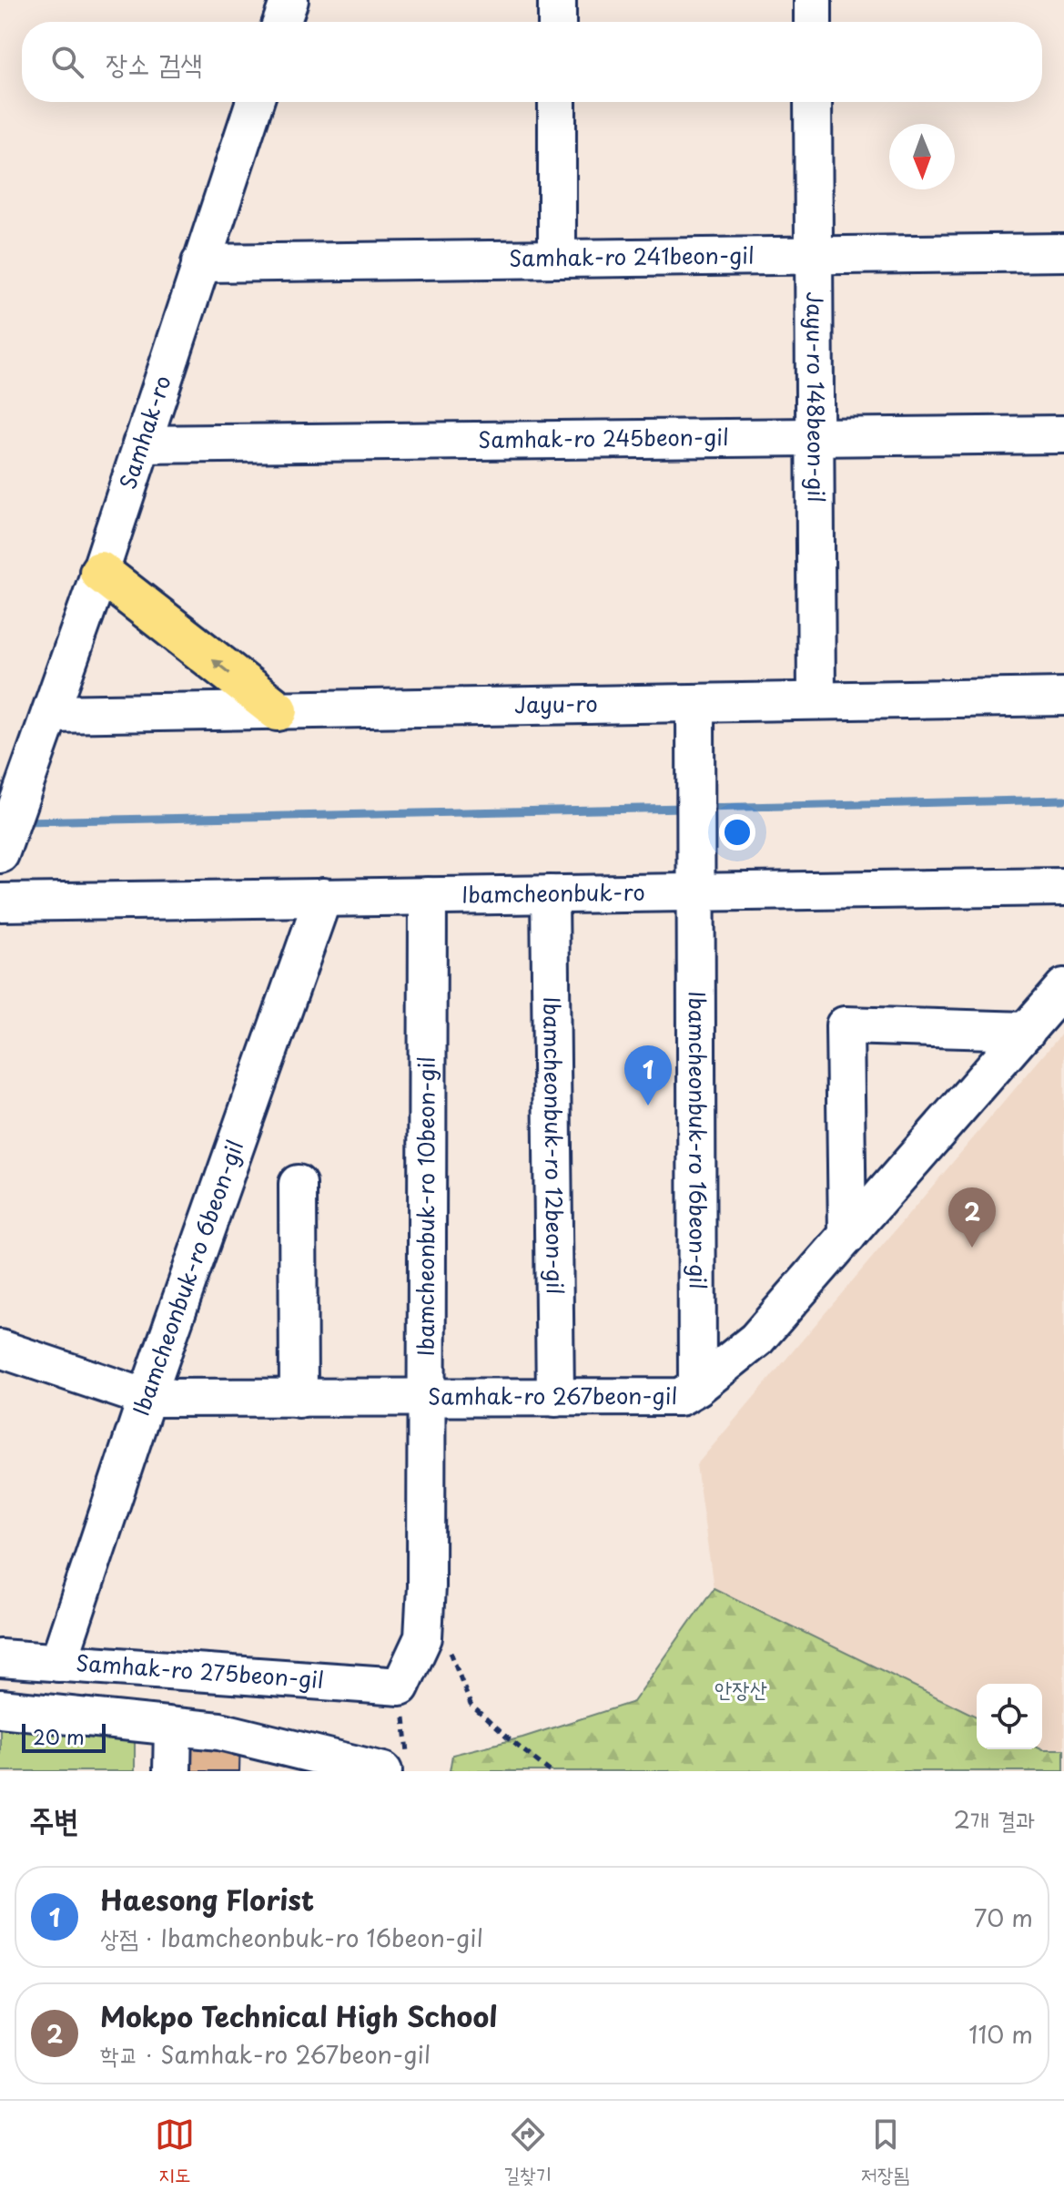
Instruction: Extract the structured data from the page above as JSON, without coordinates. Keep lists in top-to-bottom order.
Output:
{
  "streets": {
    "street": [
      "Samhak-ro 241beon-gil",
      "Jayu-ro 148beon-gil",
      "Samhak-ro",
      "Samhak-ro 245beon-gil",
      "Jayu-ro",
      "Ibamcheonbuk-ro",
      "Ibamcheonbuk-ro 16beon-gil",
      "Ibamcheonbuk-ro 12beon-gil",
      "Ibamcheonbuk-ro 10beon-gil",
      "Ibamcheonbuk-ro 6beon-gil",
      "Samhak-ro 267beon-gil",
      "Samhak-ro 275beon-gil"
    ]
  },
  "crossings": [
    ["Samhak-ro 241beon-gil", "Jayu-ro 148beon-gil"],
    ["Samhak-ro 241beon-gil", "Samhak-ro"],
    ["Jayu-ro 148beon-gil", "Samhak-ro 245beon-gil"],
    ["Jayu-ro 148beon-gil", "Jayu-ro"],
    ["Samhak-ro", "Samhak-ro 245beon-gil"],
    ["Samhak-ro", "Jayu-ro"],
    ["Jayu-ro", "Ibamcheonbuk-ro 16beon-gil"],
    ["Ibamcheonbuk-ro", "Ibamcheonbuk-ro 16beon-gil"],
    ["Ibamcheonbuk-ro", "Ibamcheonbuk-ro 12beon-gil"],
    ["Ibamcheonbuk-ro", "Ibamcheonbuk-ro 10beon-gil"],
    ["Ibamcheonbuk-ro", "Ibamcheonbuk-ro 6beon-gil"],
    ["Ibamcheonbuk-ro 16beon-gil", "Samhak-ro 267beon-gil"],
    ["Ibamcheonbuk-ro 12beon-gil", "Samhak-ro 267beon-gil"],
    ["Ibamcheonbuk-ro 10beon-gil", "Samhak-ro 267beon-gil"],
    ["Ibamcheonbuk-ro 10beon-gil", "Samhak-ro 275beon-gil"],
    ["Ibamcheonbuk-ro 6beon-gil", "Samhak-ro 267beon-gil"],
    ["Ibamcheonbuk-ro 6beon-gil", "Samhak-ro 275beon-gil"]
  ],
  "parks": ["안장산"],
  "scale_bar": "20 m",
  "north": "bottom",
  "page": {
    "search": "장소 검색",
    "pins": ["1", "2"],
    "scale": "20 m",
    "heading": ["주변", "2개 결과"],
    "list": [
      {
        "mark": "1",
        "name": "Haesong Florist",
        "note": "상점 · Ibamcheonbuk-ro 16beon-gil",
        "value": "70 m"
      },
      {
        "mark": "2",
        "name": "Mokpo Technical High School",
        "note": "학교 · Samhak-ro 267beon-gil",
        "value": "110 m"
      }
    ],
    "nav": ["지도", "길찾기", "저장됨"]
  }
}
